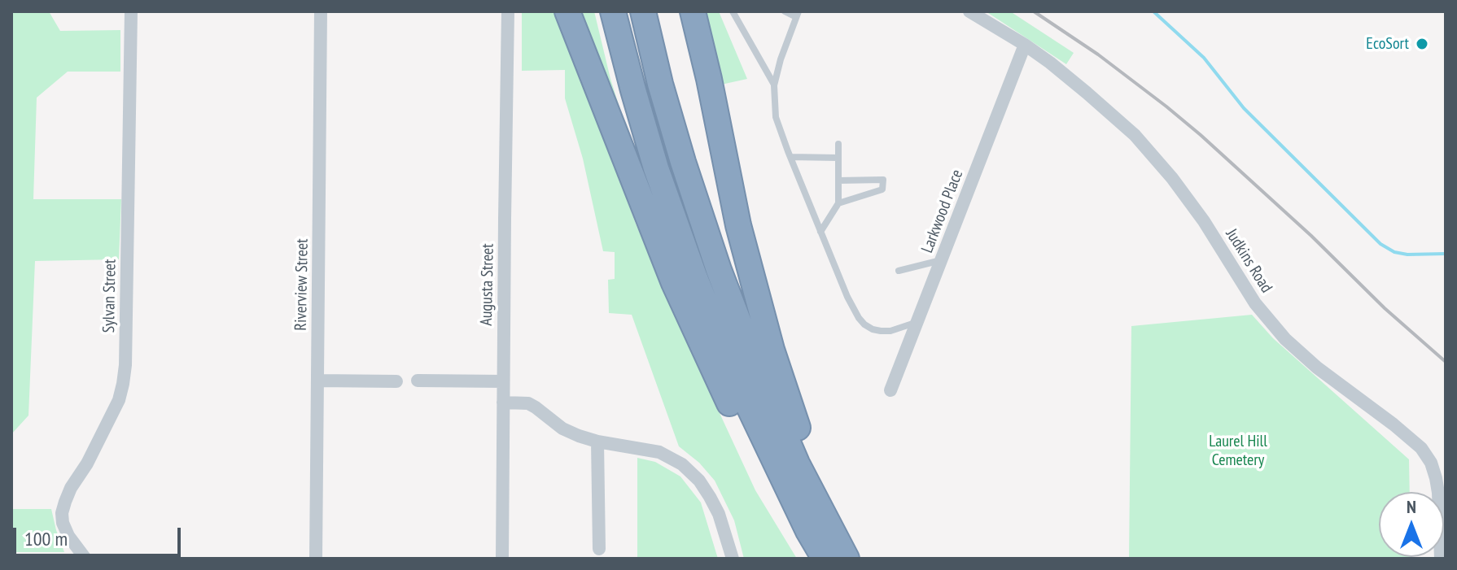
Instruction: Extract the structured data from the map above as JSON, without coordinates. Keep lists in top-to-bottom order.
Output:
{
  "streets": {
    "street": [
      "Larkwood Place",
      "Judkins Road",
      "Riverview Street",
      "Augusta Street",
      "Sylvan Street"
    ]
  },
  "crossings": [
    ["Larkwood Place", "Judkins Road"]
  ],
  "parks": ["Laurel Hill Cemetery"],
  "places": ["EcoSort"],
  "scale_bar": "100 m",
  "north": "top"
}
